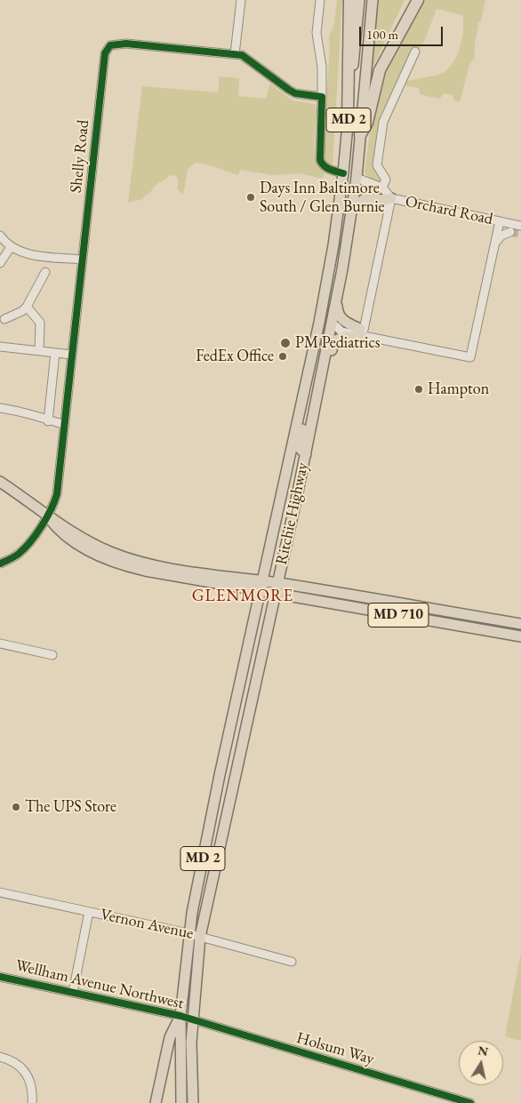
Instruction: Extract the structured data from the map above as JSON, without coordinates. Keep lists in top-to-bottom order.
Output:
{
  "streets": {
    "main road": ["MD 2", "Ritchie Highway", "MD 710"],
    "street": [
      "Shelly Road",
      "Orchard Road",
      "Vernon Avenue",
      "Wellham Avenue Northwest",
      "Holsum Way"
    ]
  },
  "crossings": [
    ["Ritchie Highway", "MD 710"],
    ["Ritchie Highway", "Vernon Avenue"],
    ["Ritchie Highway", "Wellham Avenue Northwest"],
    ["Ritchie Highway", "Holsum Way"],
    ["Wellham Avenue Northwest", "Holsum Way"]
  ],
  "districts": ["GLENMORE"],
  "places": [
    "Days Inn Baltimore South / Glen Burnie",
    "PM Pediatrics",
    "FedEx Office",
    "Hampton",
    "The UPS Store"
  ],
  "scale_bar": "100 m",
  "north": "top"
}
